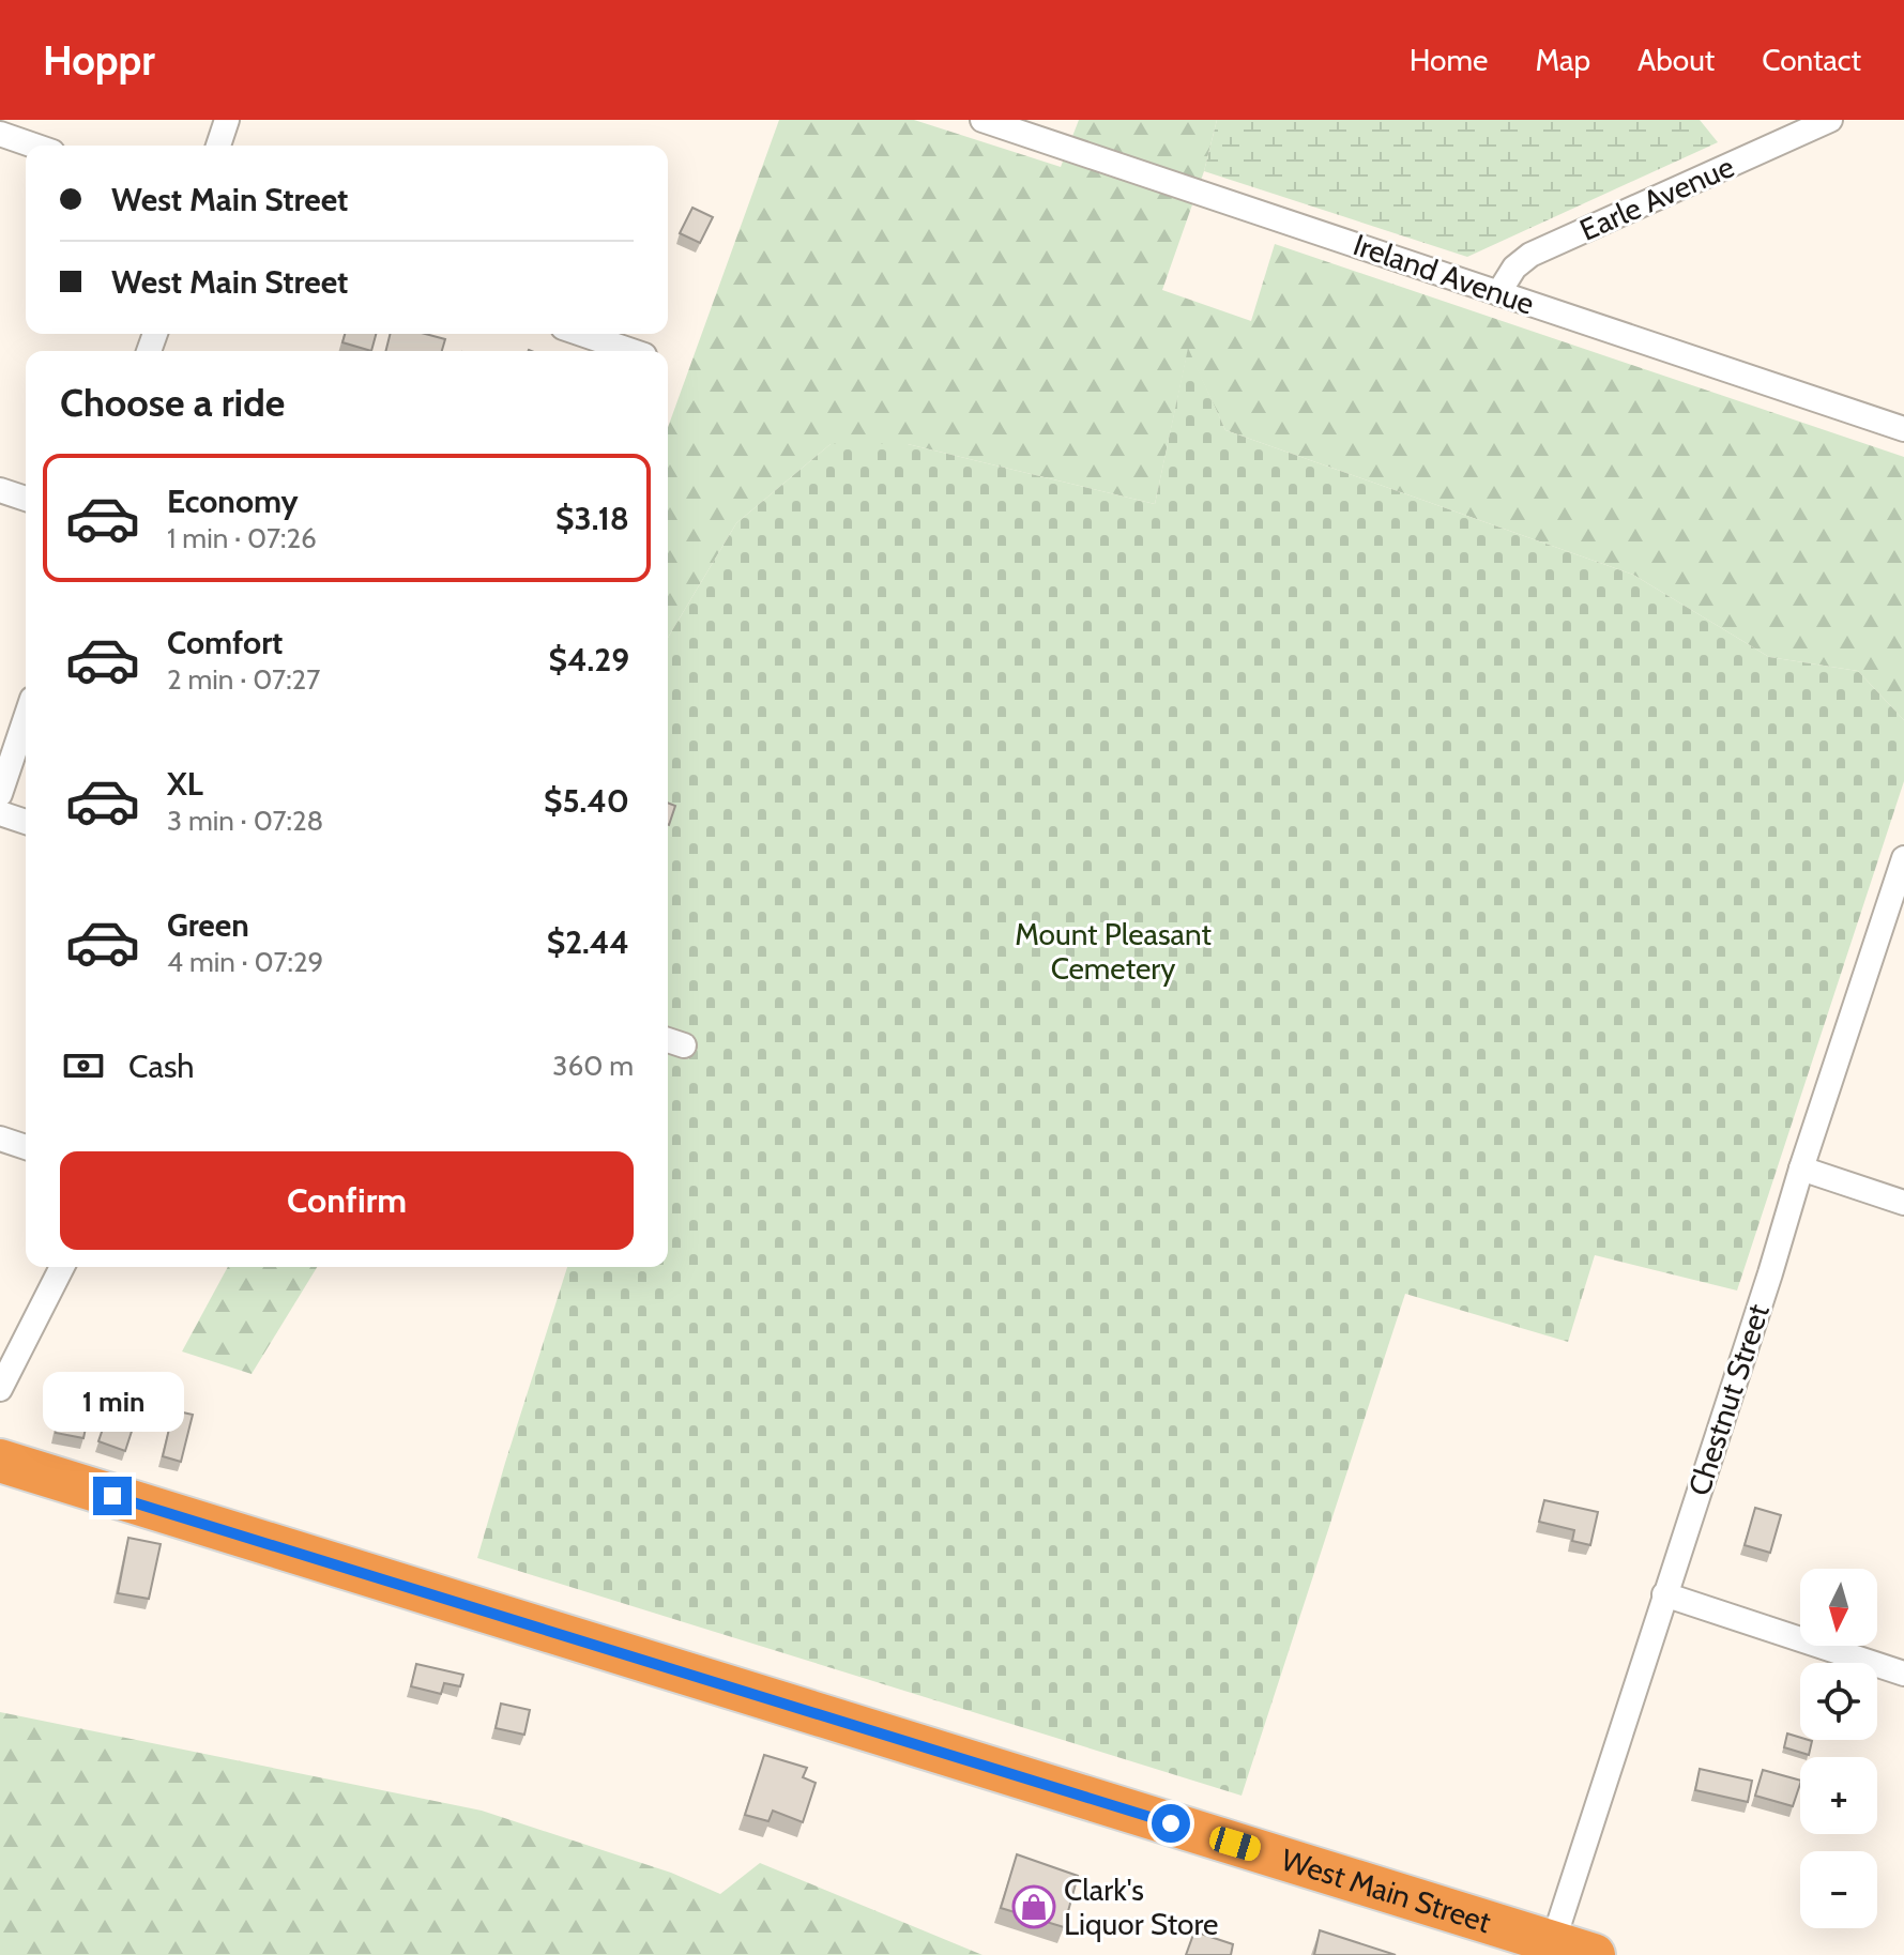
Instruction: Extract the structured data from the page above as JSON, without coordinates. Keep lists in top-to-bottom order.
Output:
{
  "streets": {
    "highway": ["West Main Street"],
    "street": ["Earle Avenue", "Ireland Avenue", "Chestnut Street"]
  },
  "crossings": [
    ["Earle Avenue", "Ireland Avenue"],
    ["Chestnut Street", "West Main Street"]
  ],
  "parks": ["Mount Pleasant Cemetery"],
  "places": {
    "shop": ["Clark's Liquor Store"]
  },
  "north": "bottom",
  "page": {
    "header": "Hoppr",
    "nav": [
      "Home",
      "Map",
      "About",
      "Contact"
    ],
    "banner": ["West Main Street", "West Main Street"],
    "heading": "Choose a ride",
    "list": [
      {
        "name": "Economy",
        "note": "1 min · 07:26",
        "value": "$3.18"
      },
      {
        "name": "Comfort",
        "note": "2 min · 07:27",
        "value": "$4.29"
      },
      {
        "name": "XL",
        "note": "3 min · 07:28",
        "value": "$5.40"
      },
      {
        "name": "Green",
        "note": "4 min · 07:29",
        "value": "$2.44"
      }
    ],
    "pay": ["Cash", "360 m"],
    "buttons": "Confirm",
    "bubble": "1 min",
    "map_buttons": ["+", "−"]
  }
}
